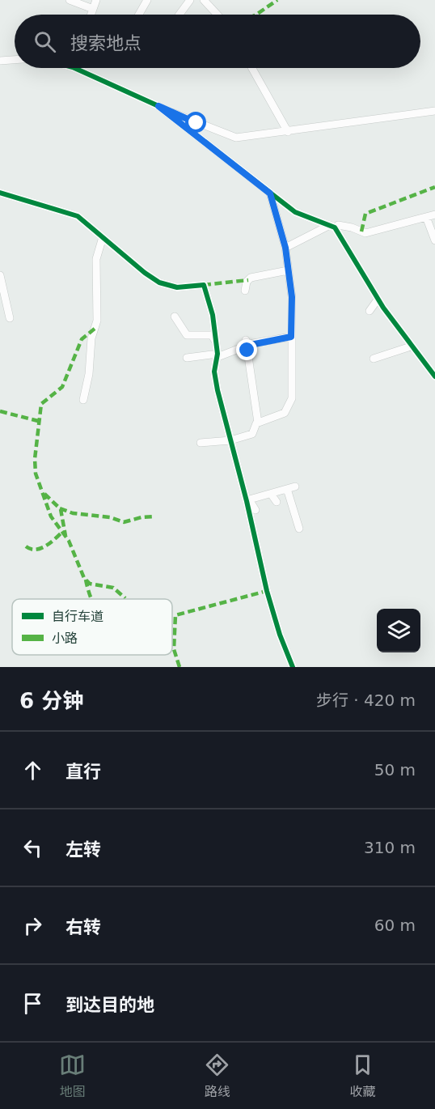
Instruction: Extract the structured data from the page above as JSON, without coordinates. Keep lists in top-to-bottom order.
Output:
{
  "legend": ["自行车道", "小路"],
  "page": {
    "search": "搜索地点",
    "heading": ["6 分钟", "步行 · 420 m"],
    "list": [
      ["直行", "50 m"],
      ["左转", "310 m"],
      ["右转", "60 m"],
      "到达目的地"
    ],
    "nav": ["地图", "路线", "收藏"]
  }
}
